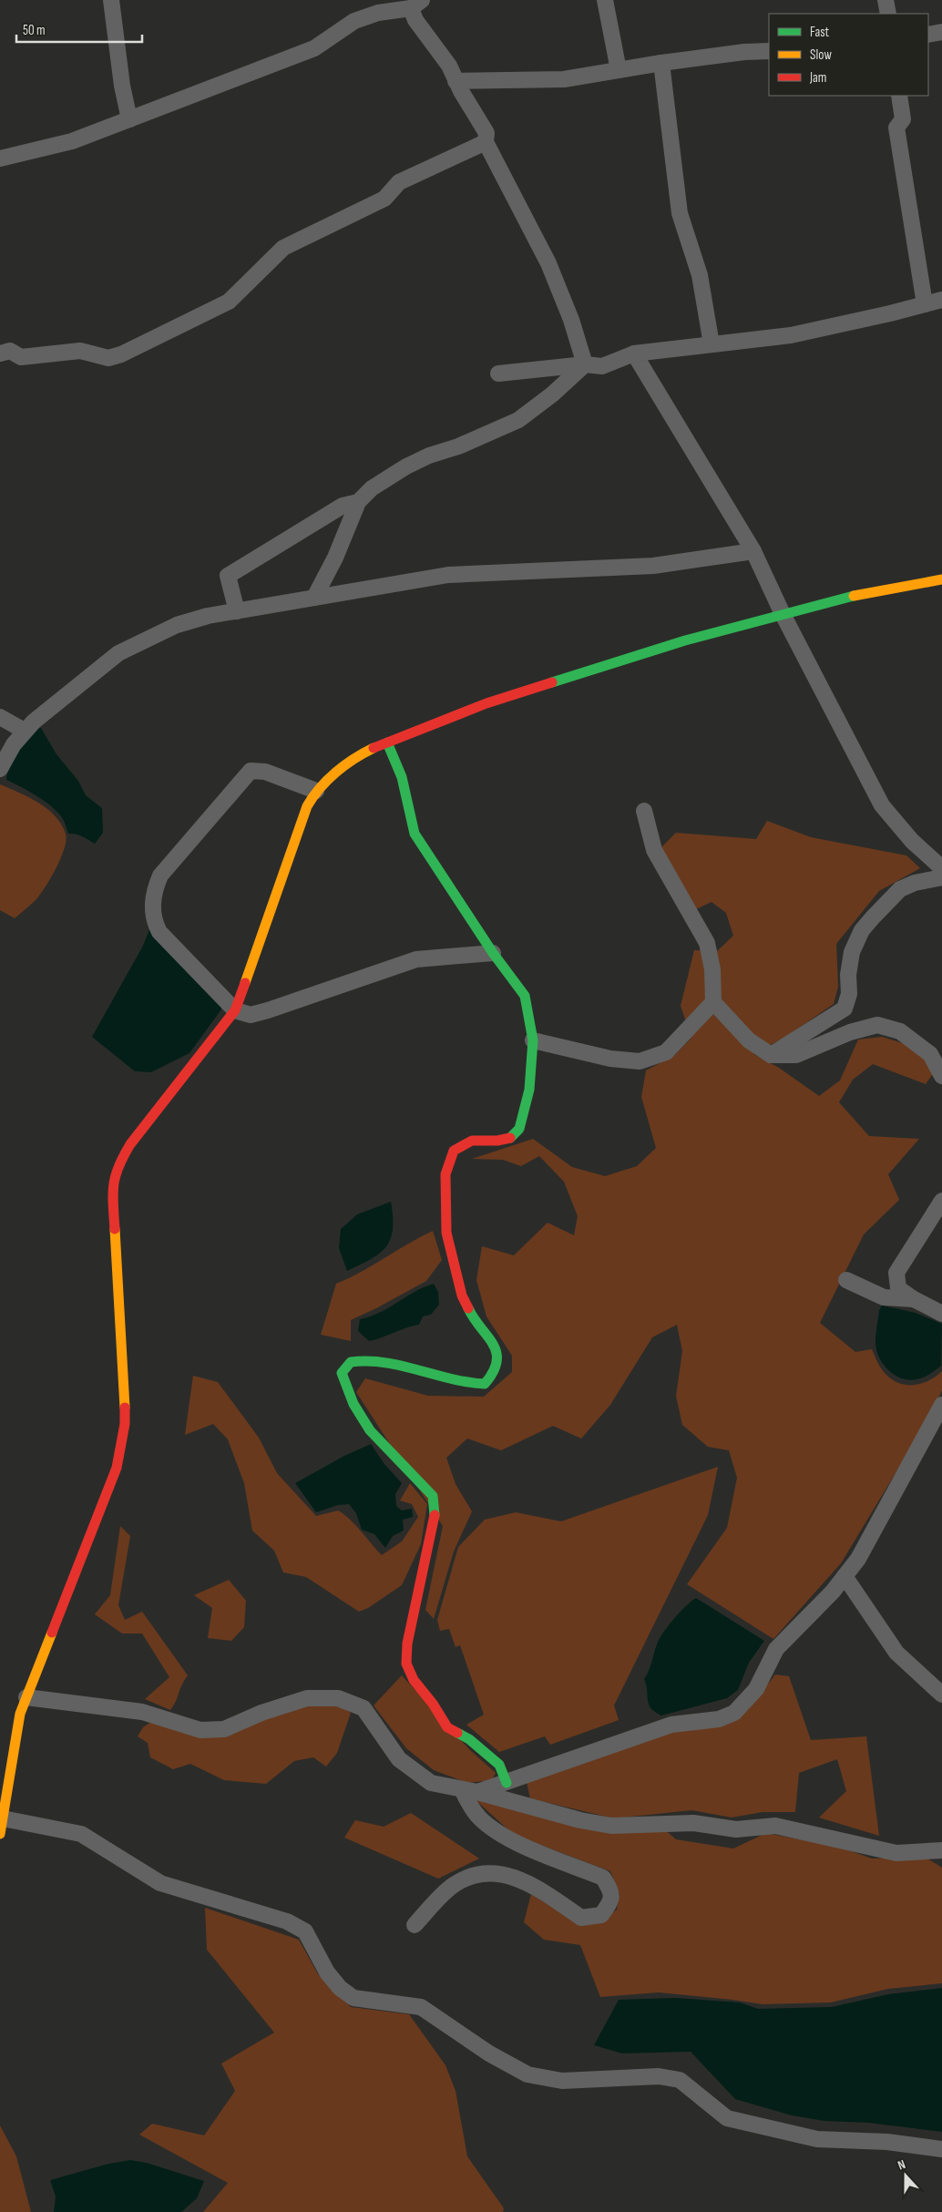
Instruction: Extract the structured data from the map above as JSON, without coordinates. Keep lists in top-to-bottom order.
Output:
{
  "legend": ["Fast", "Slow", "Jam"],
  "scale_bar": "50 m",
  "north": "top"
}
